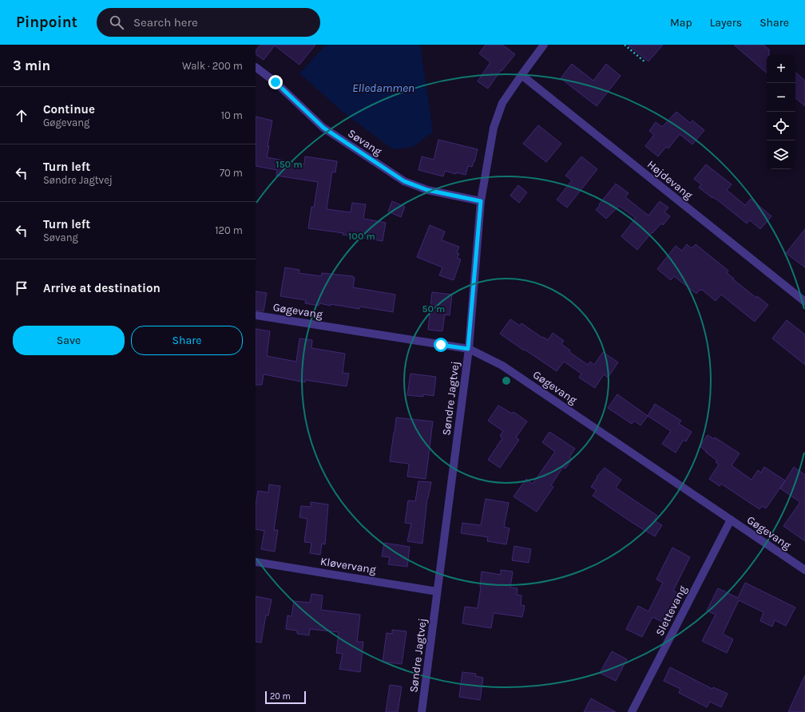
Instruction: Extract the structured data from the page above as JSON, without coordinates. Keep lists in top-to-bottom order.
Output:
{
  "streets": {
    "street": [
      "Søvang",
      "Højdevang",
      "Gøgevang",
      "Søndre Jagtvej",
      "Kløvervang",
      "Slettevang"
    ]
  },
  "crossings": [
    ["Søvang", "Søndre Jagtvej"],
    ["Højdevang", "Søndre Jagtvej"],
    ["Gøgevang", "Søndre Jagtvej"],
    ["Gøgevang", "Slettevang"],
    ["Søndre Jagtvej", "Kløvervang"]
  ],
  "water": ["Elledammen"],
  "scale_bar": "20 m",
  "page": {
    "header": "Pinpoint",
    "search": "Search here",
    "nav": ["Map", "Layers", "Share"],
    "heading": ["3 min", "Walk · 200 m"],
    "map_buttons": ["+", "−"],
    "list": [
      ["Continue", "Gøgevang", "10 m"],
      ["Turn left", "Søndre Jagtvej", "70 m"],
      ["Turn left", "Søvang", "120 m"],
      "Arrive at destination"
    ],
    "buttons": ["Save", "Share"],
    "scale": "20 m"
  },
  "rings": ["150 m", "100 m", "50 m"]
}
